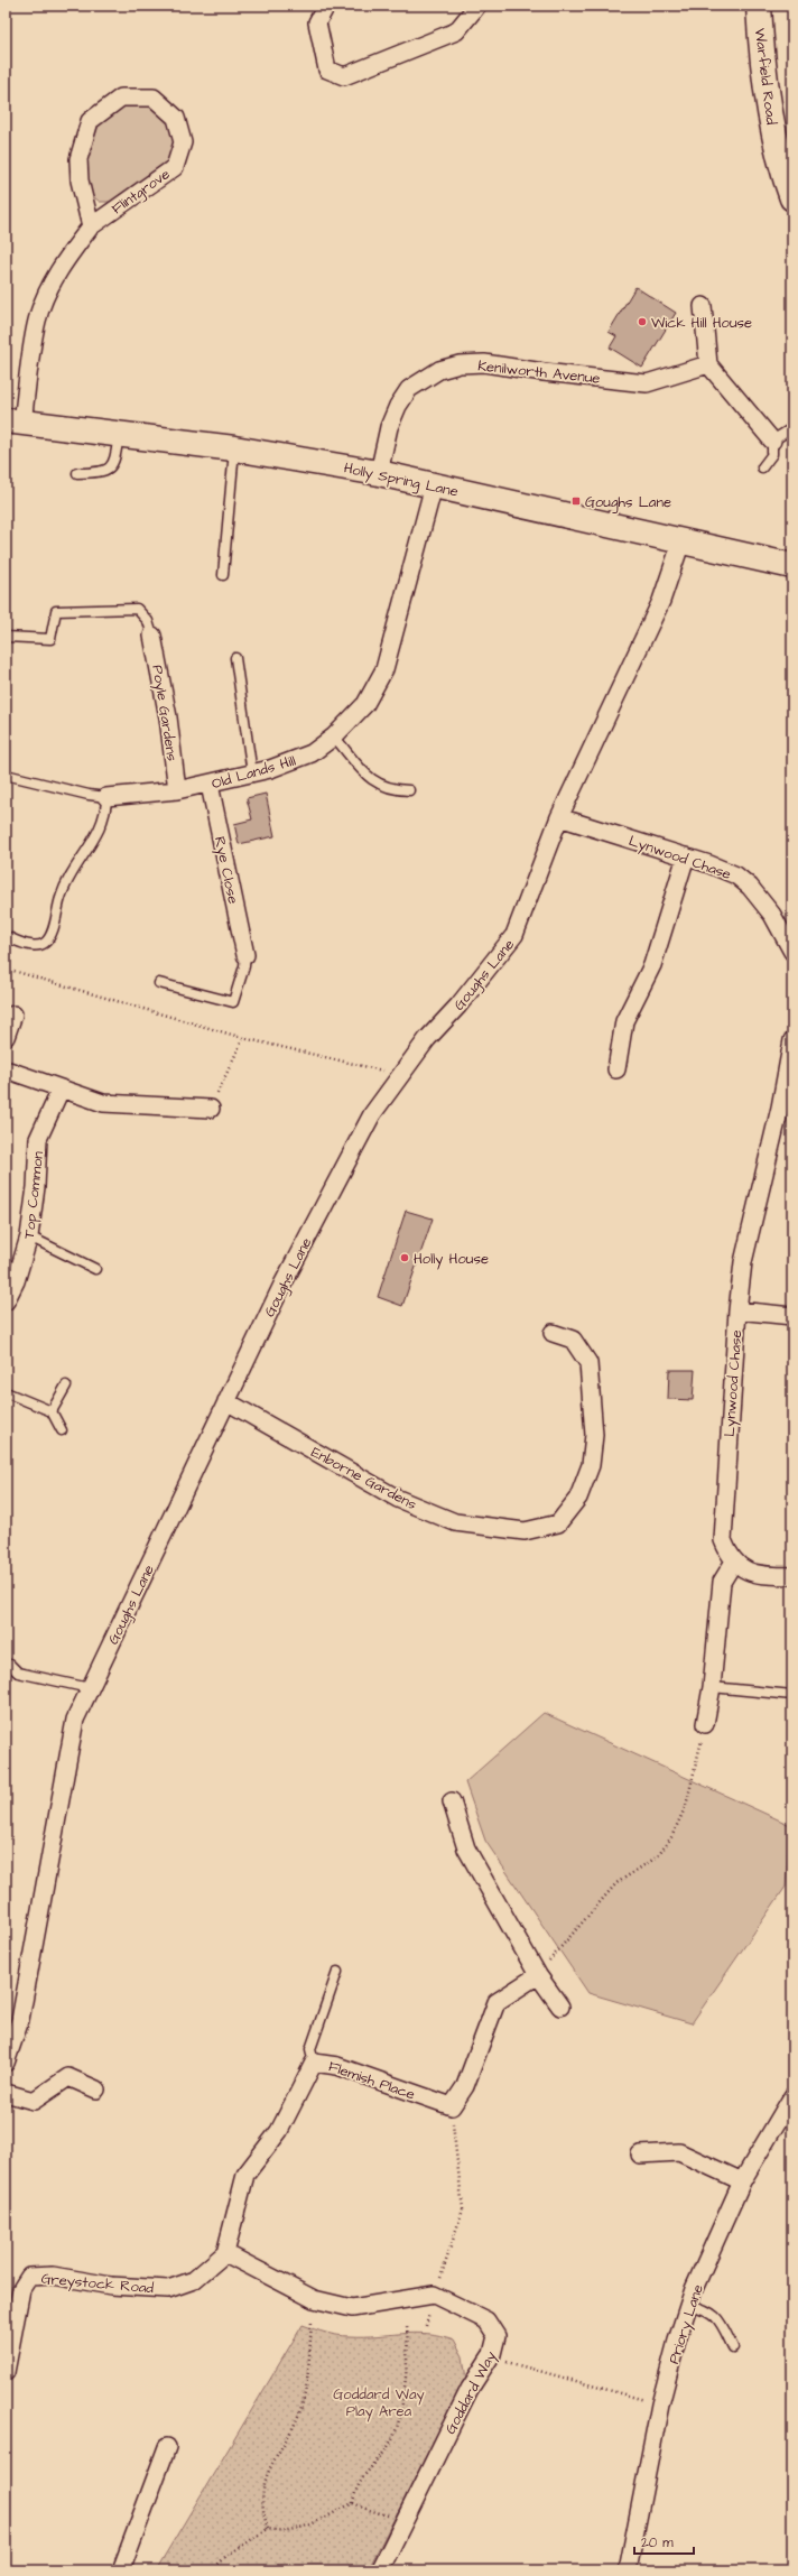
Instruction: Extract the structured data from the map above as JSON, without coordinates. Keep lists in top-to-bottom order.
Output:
{
  "streets": {
    "street": [
      "Warfield Road",
      "Flintgrove",
      "Kenilworth Avenue",
      "Holly Spring Lane",
      "Poyle Gardens",
      "Old Lands Hill",
      "Lynwood Chase",
      "Rye Close",
      "Goughs Lane",
      "Top Common",
      "Enborne Gardens",
      "Flemish Place",
      "Greystock Road",
      "Priory Lane",
      "Goddard Way"
    ]
  },
  "crossings": [
    ["Flintgrove", "Holly Spring Lane"],
    ["Kenilworth Avenue", "Holly Spring Lane"],
    ["Holly Spring Lane", "Old Lands Hill"],
    ["Holly Spring Lane", "Goughs Lane"],
    ["Poyle Gardens", "Old Lands Hill"],
    ["Old Lands Hill", "Rye Close"],
    ["Lynwood Chase", "Goughs Lane"],
    ["Goughs Lane", "Enborne Gardens"],
    ["Flemish Place", "Greystock Road"],
    ["Flemish Place", "Goddard Way"],
    ["Greystock Road", "Goddard Way"]
  ],
  "parks": ["Goddard Way Play Area"],
  "places": {
    "other": ["Wick Hill House", "Holly House"],
    "transit": ["Goughs Lane"]
  },
  "scale_bar": "20 m"
}
